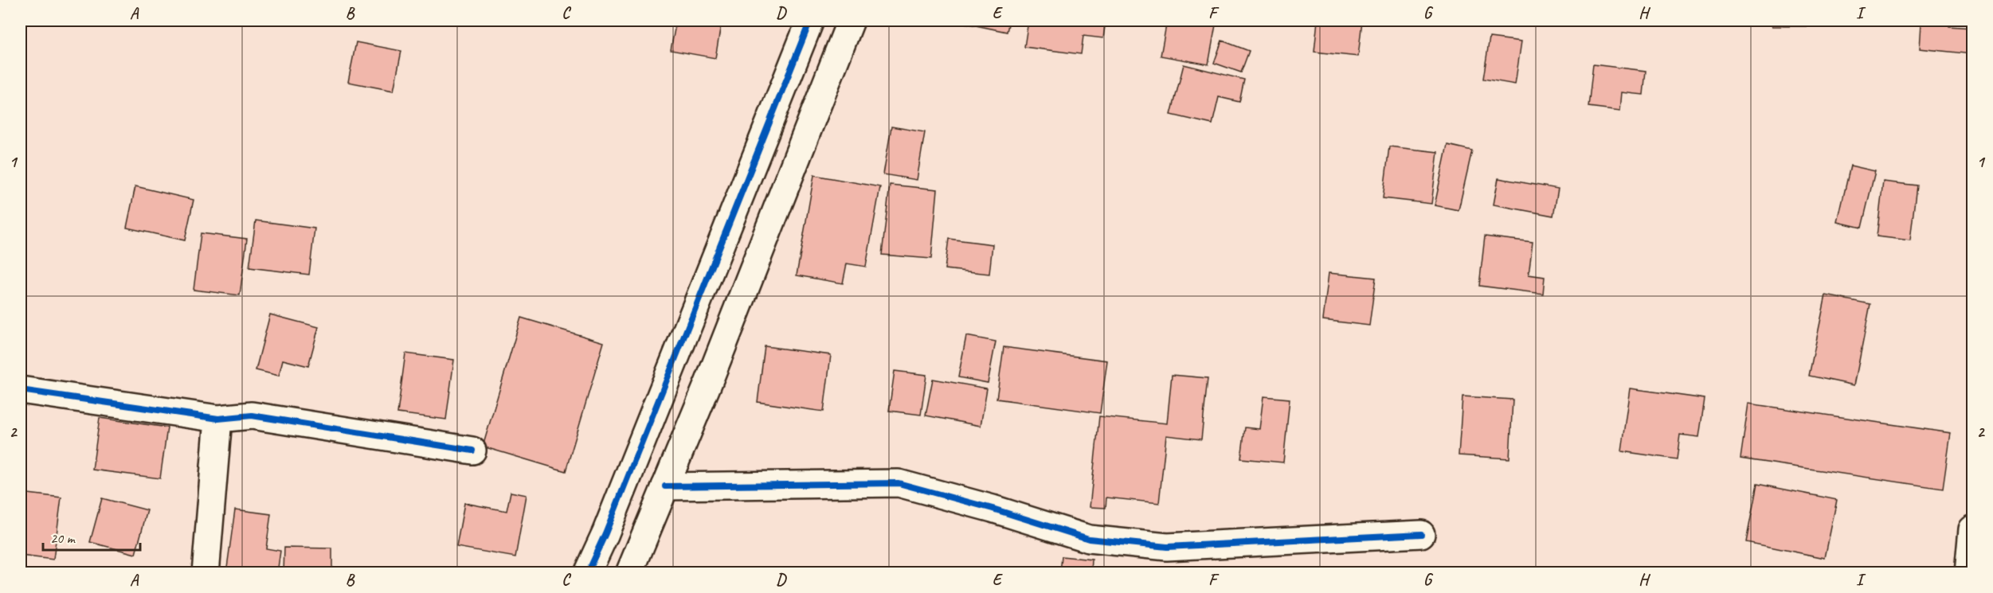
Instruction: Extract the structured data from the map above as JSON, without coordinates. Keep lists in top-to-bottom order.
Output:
{
  "scale_bar": "20 m",
  "grid": {
    "columns": [
      "A",
      "B",
      "C",
      "D",
      "E",
      "F",
      "G",
      "H",
      "I"
    ],
    "rows": ["1", "2"]
  }
}
